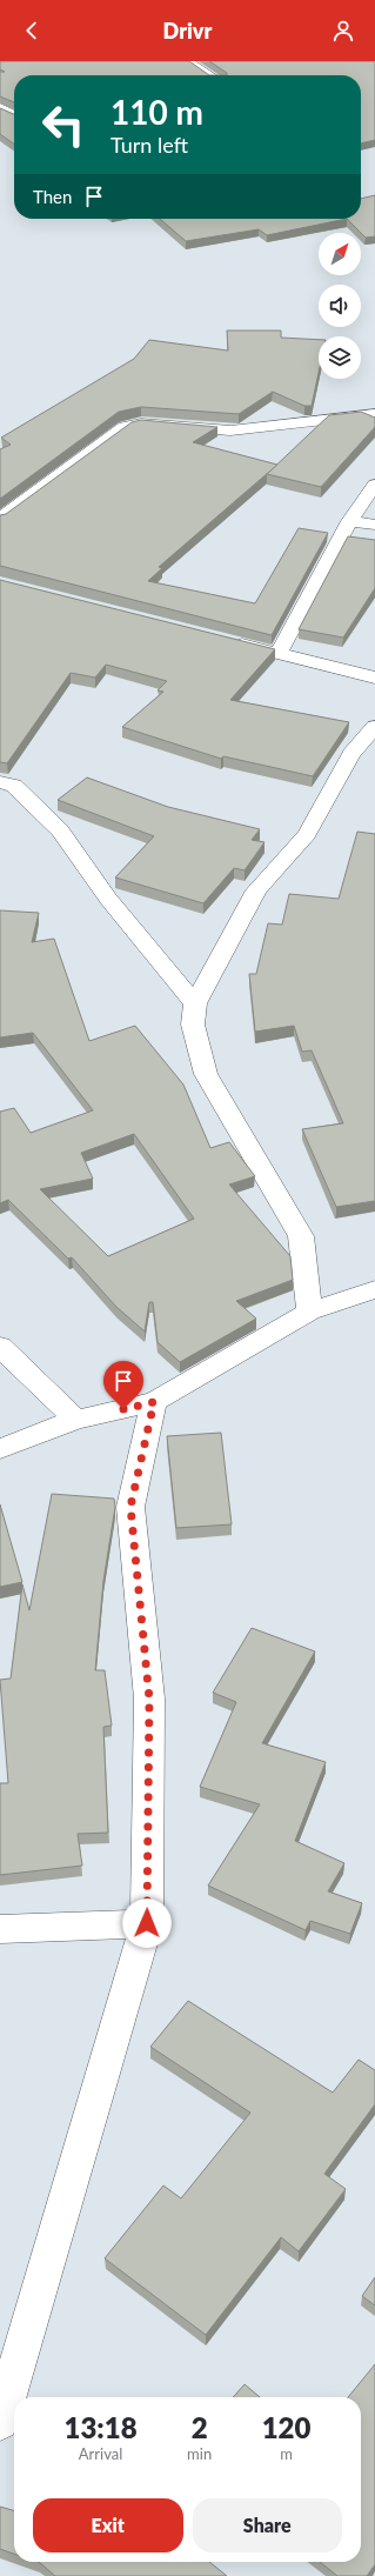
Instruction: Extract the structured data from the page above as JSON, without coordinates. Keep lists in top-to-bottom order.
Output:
{
  "north": "top right",
  "page": {
    "header": "Drivr",
    "turn": ["110 m", "Turn left"],
    "then": "Then",
    "eta": [
      "13:18",
      "Arrival",
      "2",
      "min",
      "120",
      "m"
    ],
    "buttons": ["Exit", "Share"]
  }
}
